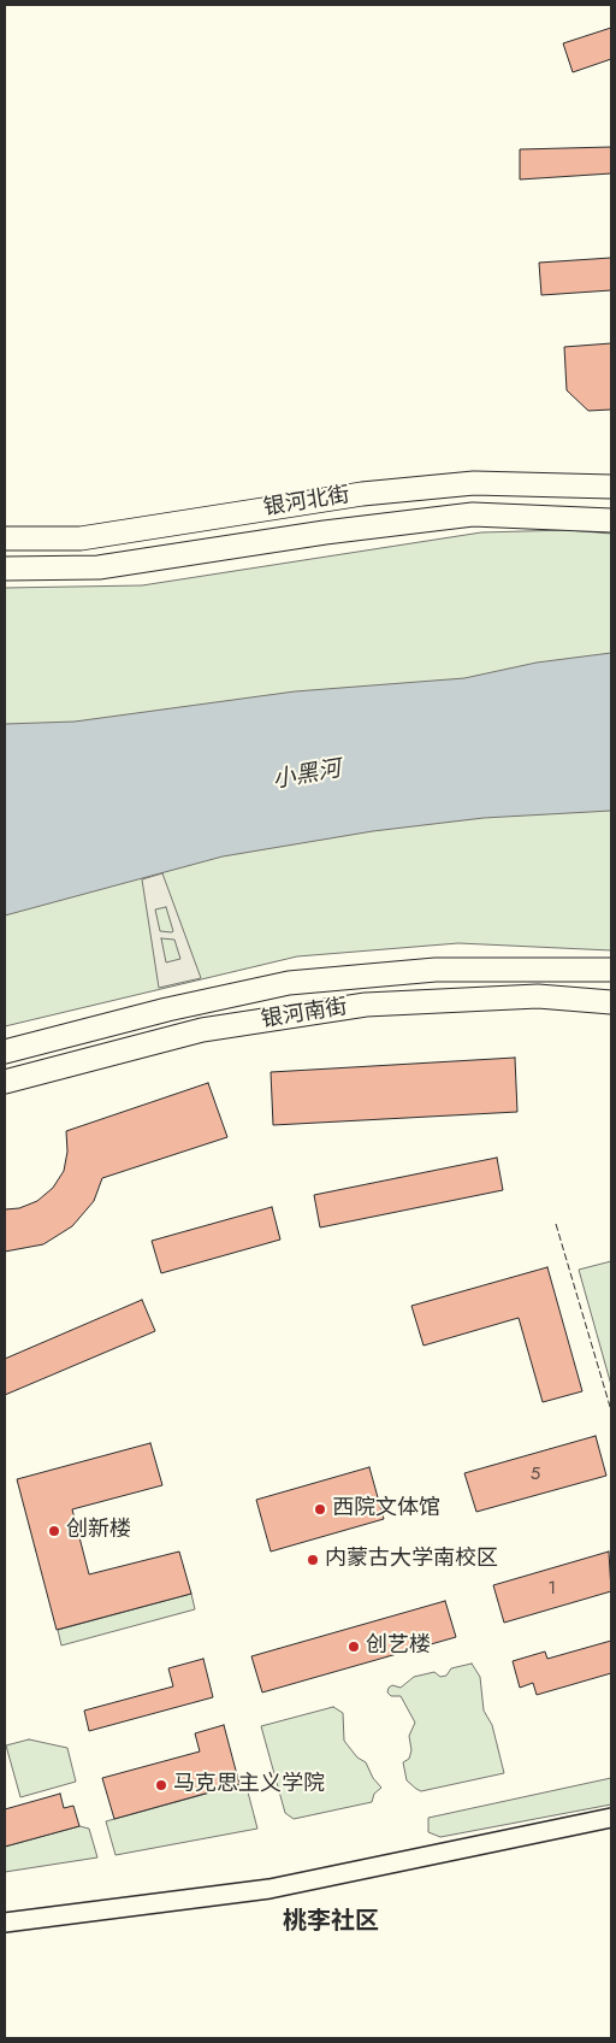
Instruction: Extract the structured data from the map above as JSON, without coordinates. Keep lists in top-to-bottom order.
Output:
{
  "streets": {
    "main road": ["银河北街", "银河南街"]
  },
  "districts": ["桃李社区"],
  "water": ["小黑河"],
  "places": [
    "西院文体馆",
    "创新楼",
    "内蒙古大学南校区",
    "创艺楼",
    "马克思主义学院"
  ],
  "house_numbers": ["5", "1"]
}
